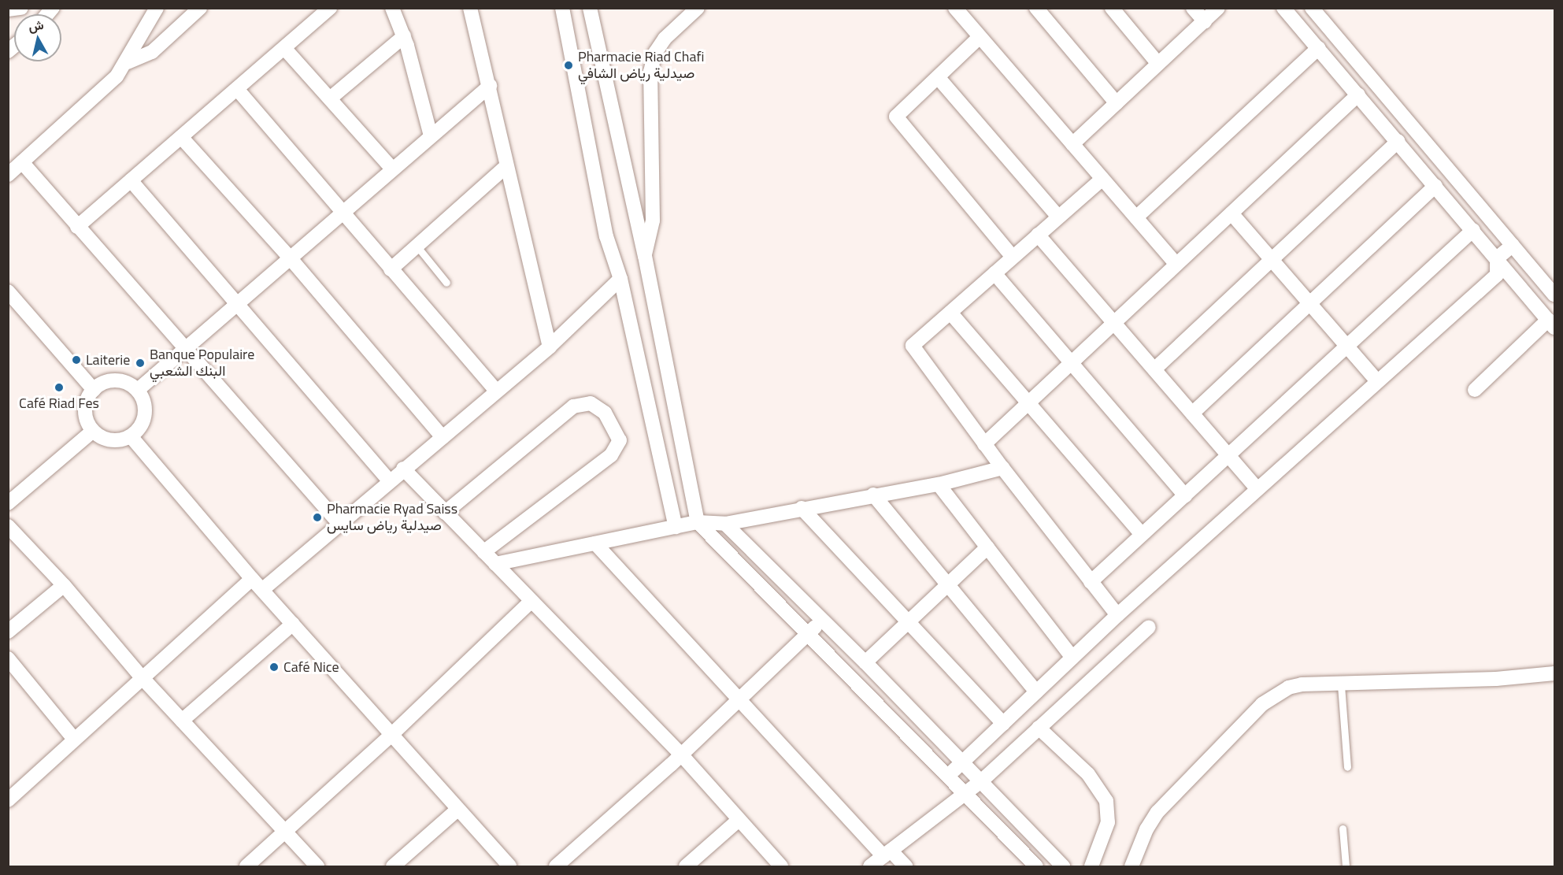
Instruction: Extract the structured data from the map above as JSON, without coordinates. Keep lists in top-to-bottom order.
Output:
{
  "places": [
    "Pharmacie Riad Chafi صيدلية رياض الشافي",
    "Laiterie",
    "Banque Populaire البنك الشعبي",
    "Café Riad Fes",
    "Pharmacie Ryad Saiss صيدلية رياض سايس",
    "Café Nice"
  ],
  "north": "top"
}
